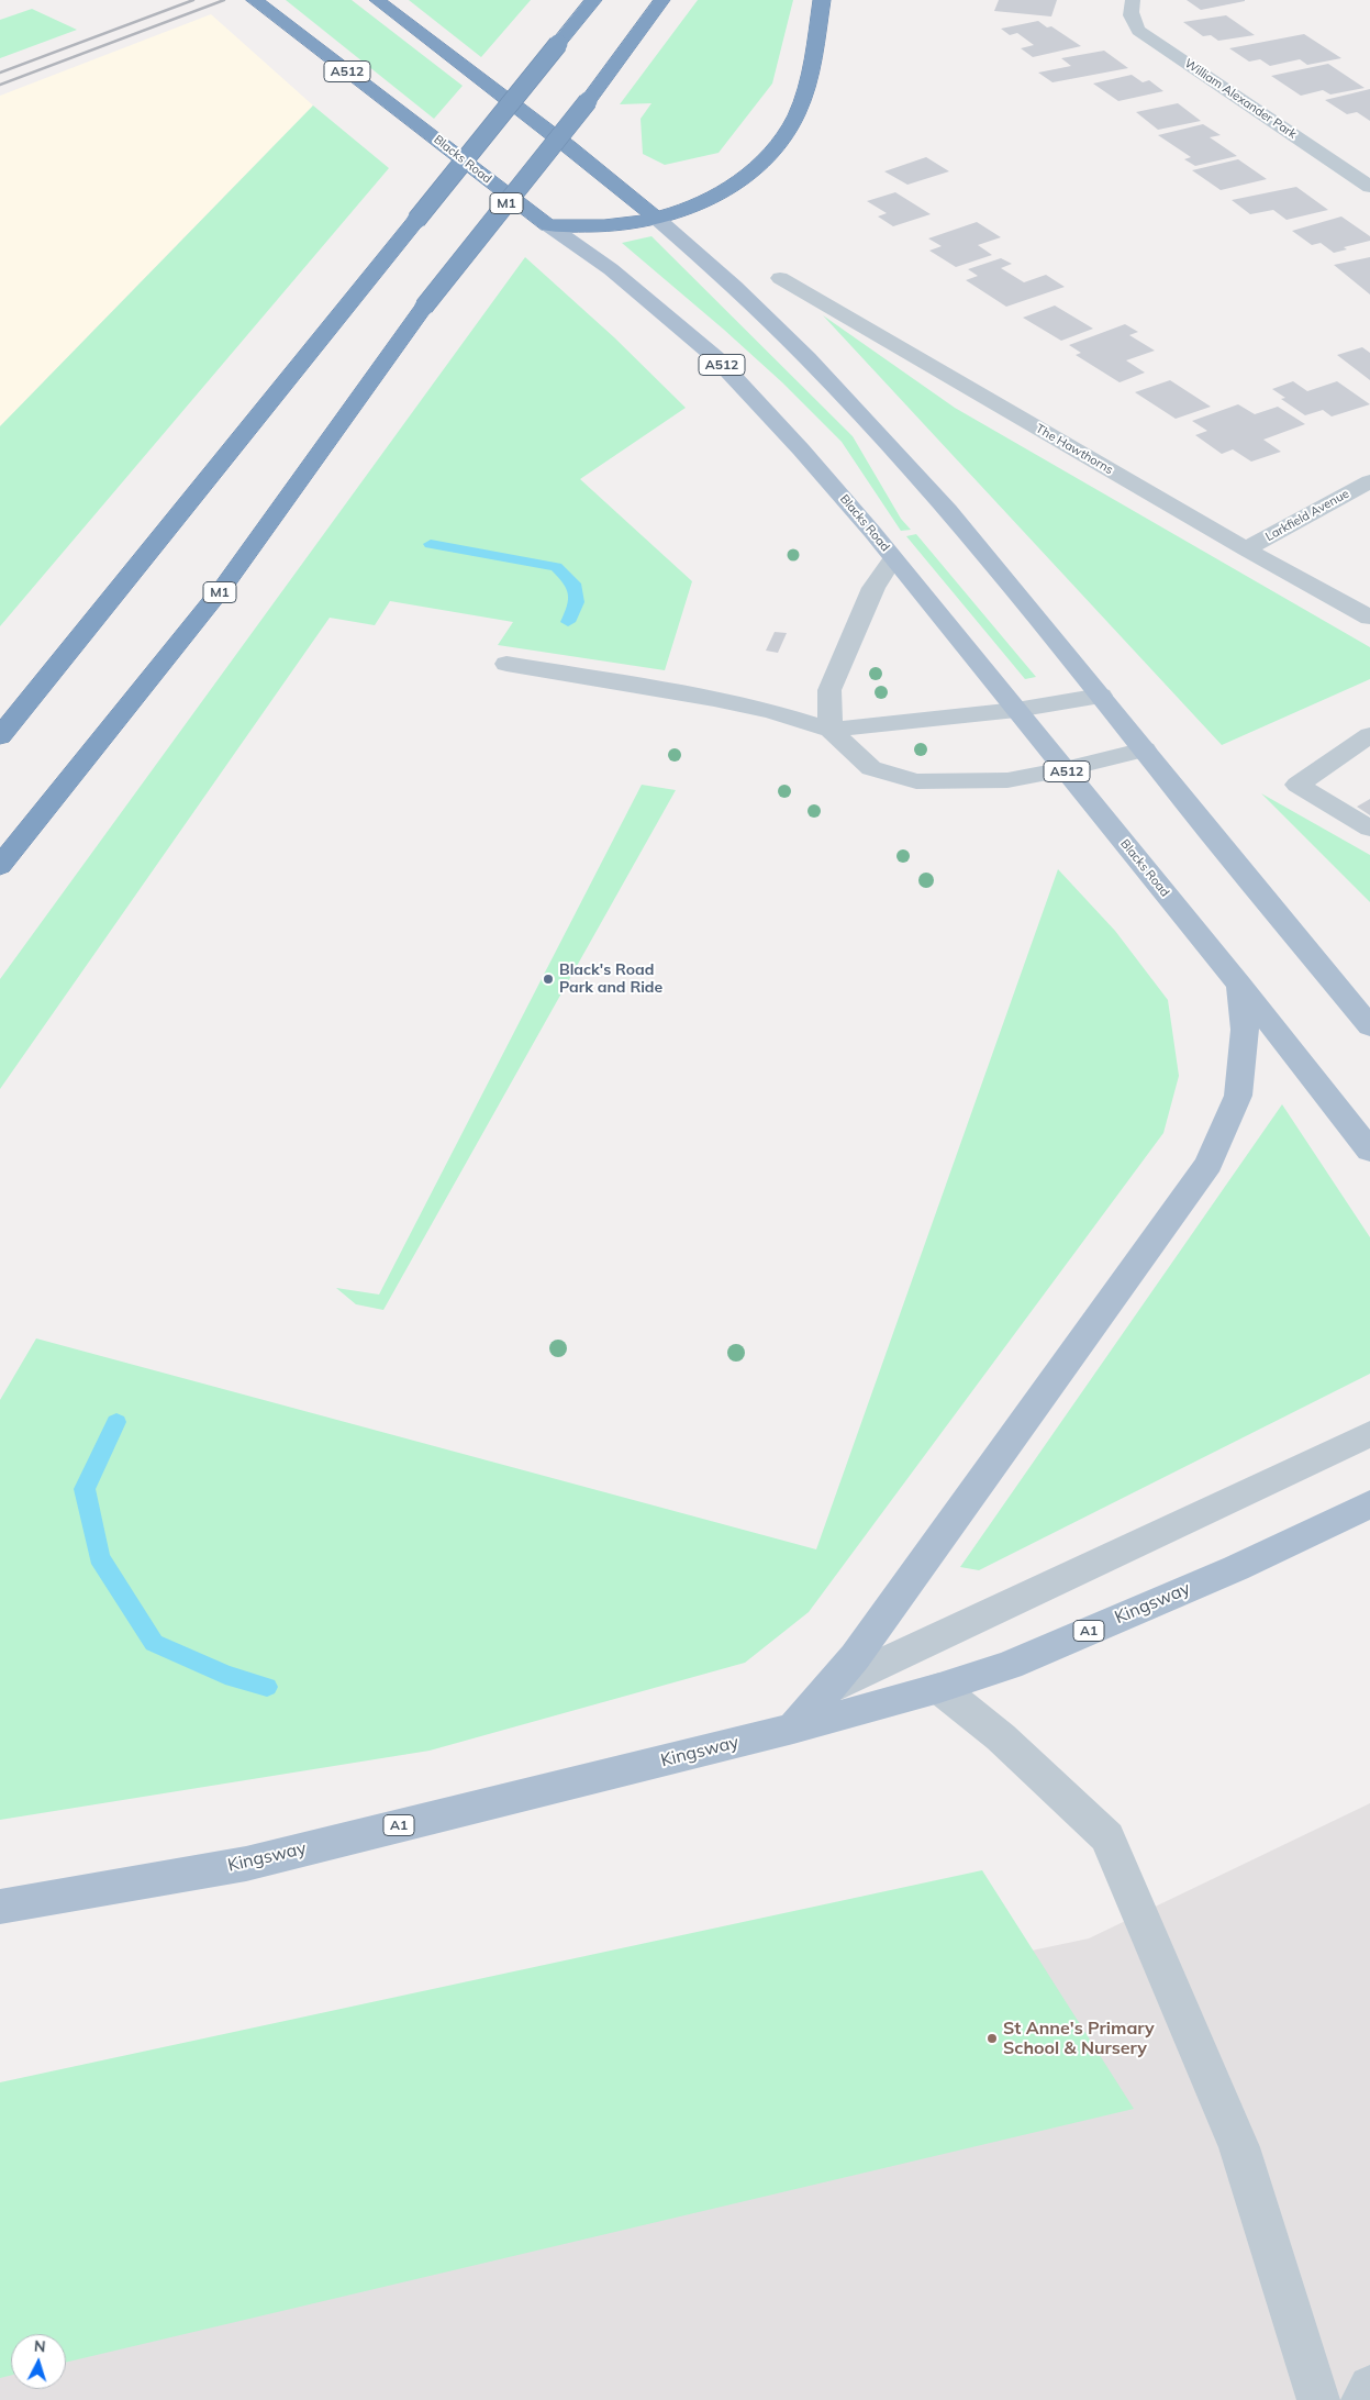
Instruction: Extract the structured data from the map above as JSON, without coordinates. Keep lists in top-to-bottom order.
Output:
{
  "streets": {
    "highway": ["A512", "Blacks Road", "M1"],
    "main road": ["Kingsway", "A1"],
    "street": ["William Alexander Park", "The Hawthorns", "Larkfield Avenue"]
  },
  "crossings": [
    ["The Hawthorns", "Larkfield Avenue"]
  ],
  "places": ["Black's Road Park and Ride", "St Anne's Primary School & Nursery"],
  "north": "top"
}
